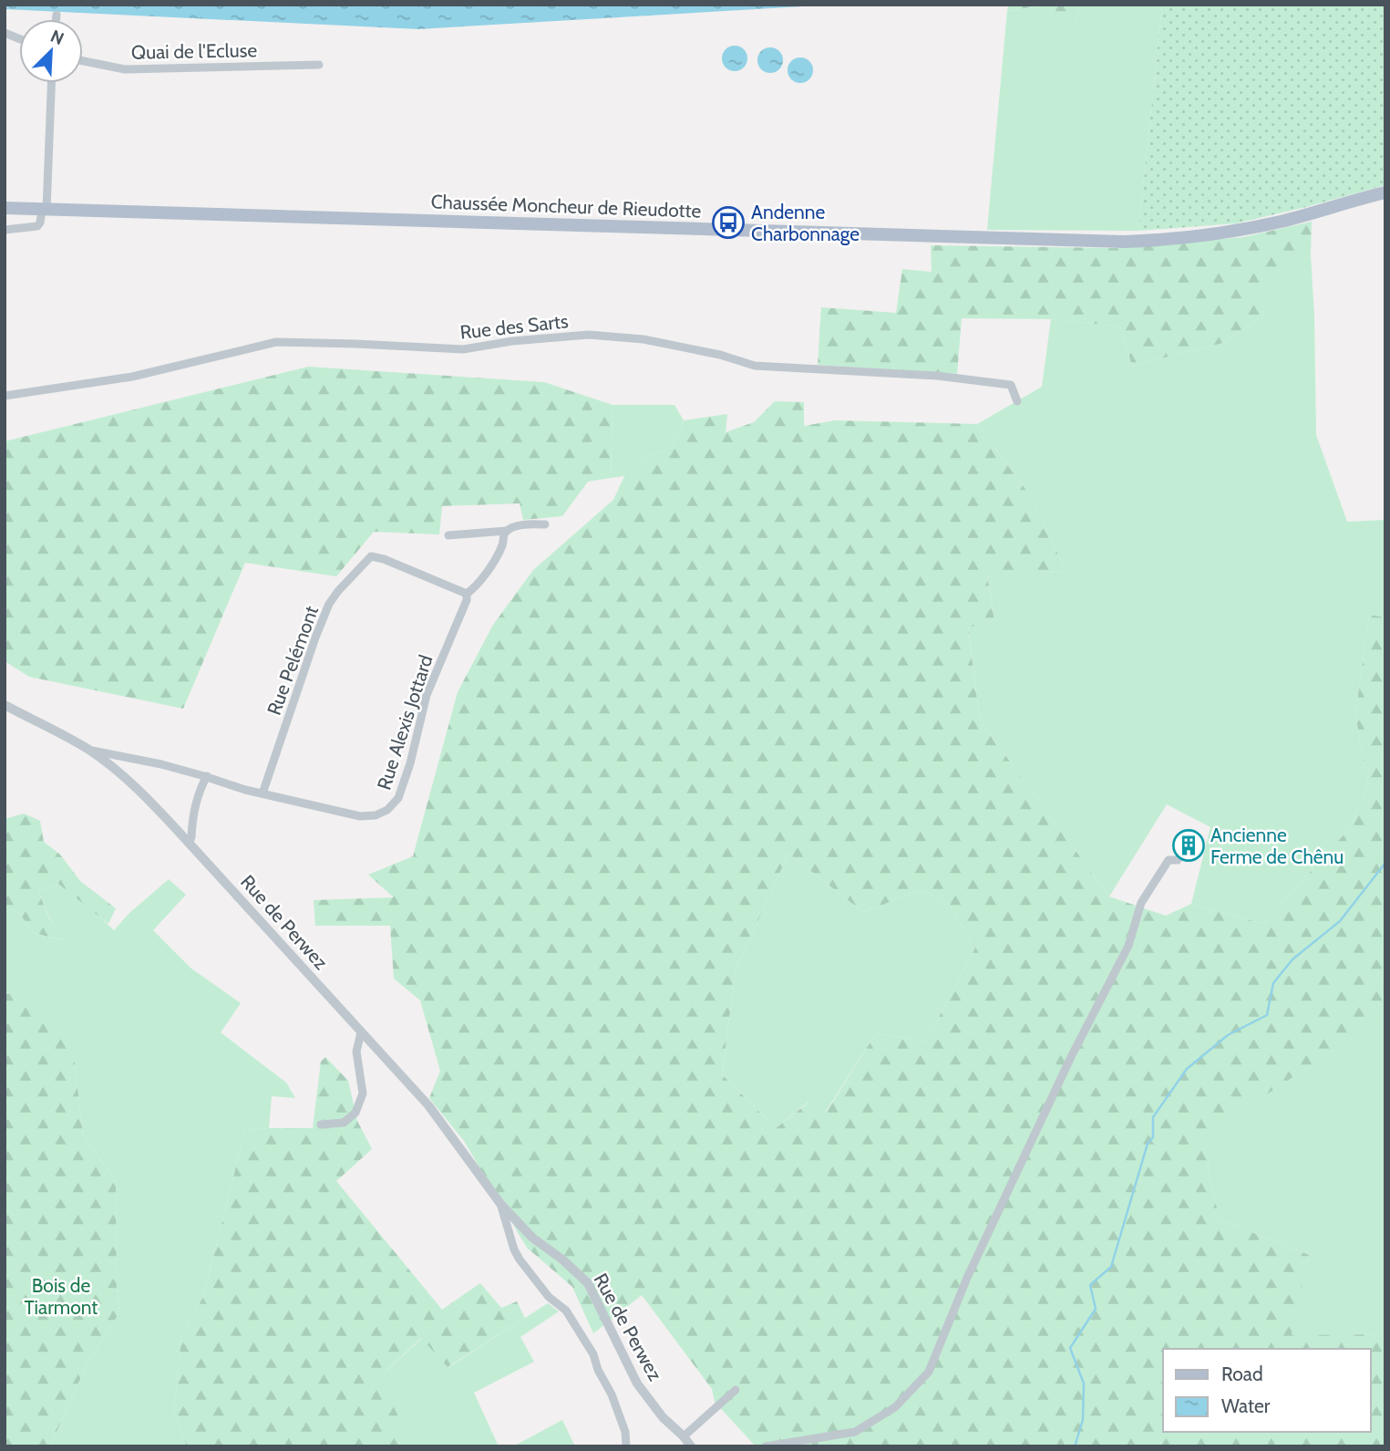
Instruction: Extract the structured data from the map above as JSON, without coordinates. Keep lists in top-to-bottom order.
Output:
{
  "streets": {
    "main road": ["Chaussée Moncheur de Rieudotte"],
    "street": [
      "Quai de l'Ecluse",
      "Rue des Sarts",
      "Rue Pelémont",
      "Rue Alexis Jottard",
      "Rue de Perwez"
    ]
  },
  "crossings": [
    ["Rue Pelémont", "Rue Alexis Jottard"]
  ],
  "parks": ["Bois de Tiarmont"],
  "places": {
    "bus stop": ["Andenne Charbonnage"],
    "building": ["Ancienne Ferme de Chênu"]
  },
  "legend": ["Road", "Water"],
  "north": "top right"
}
